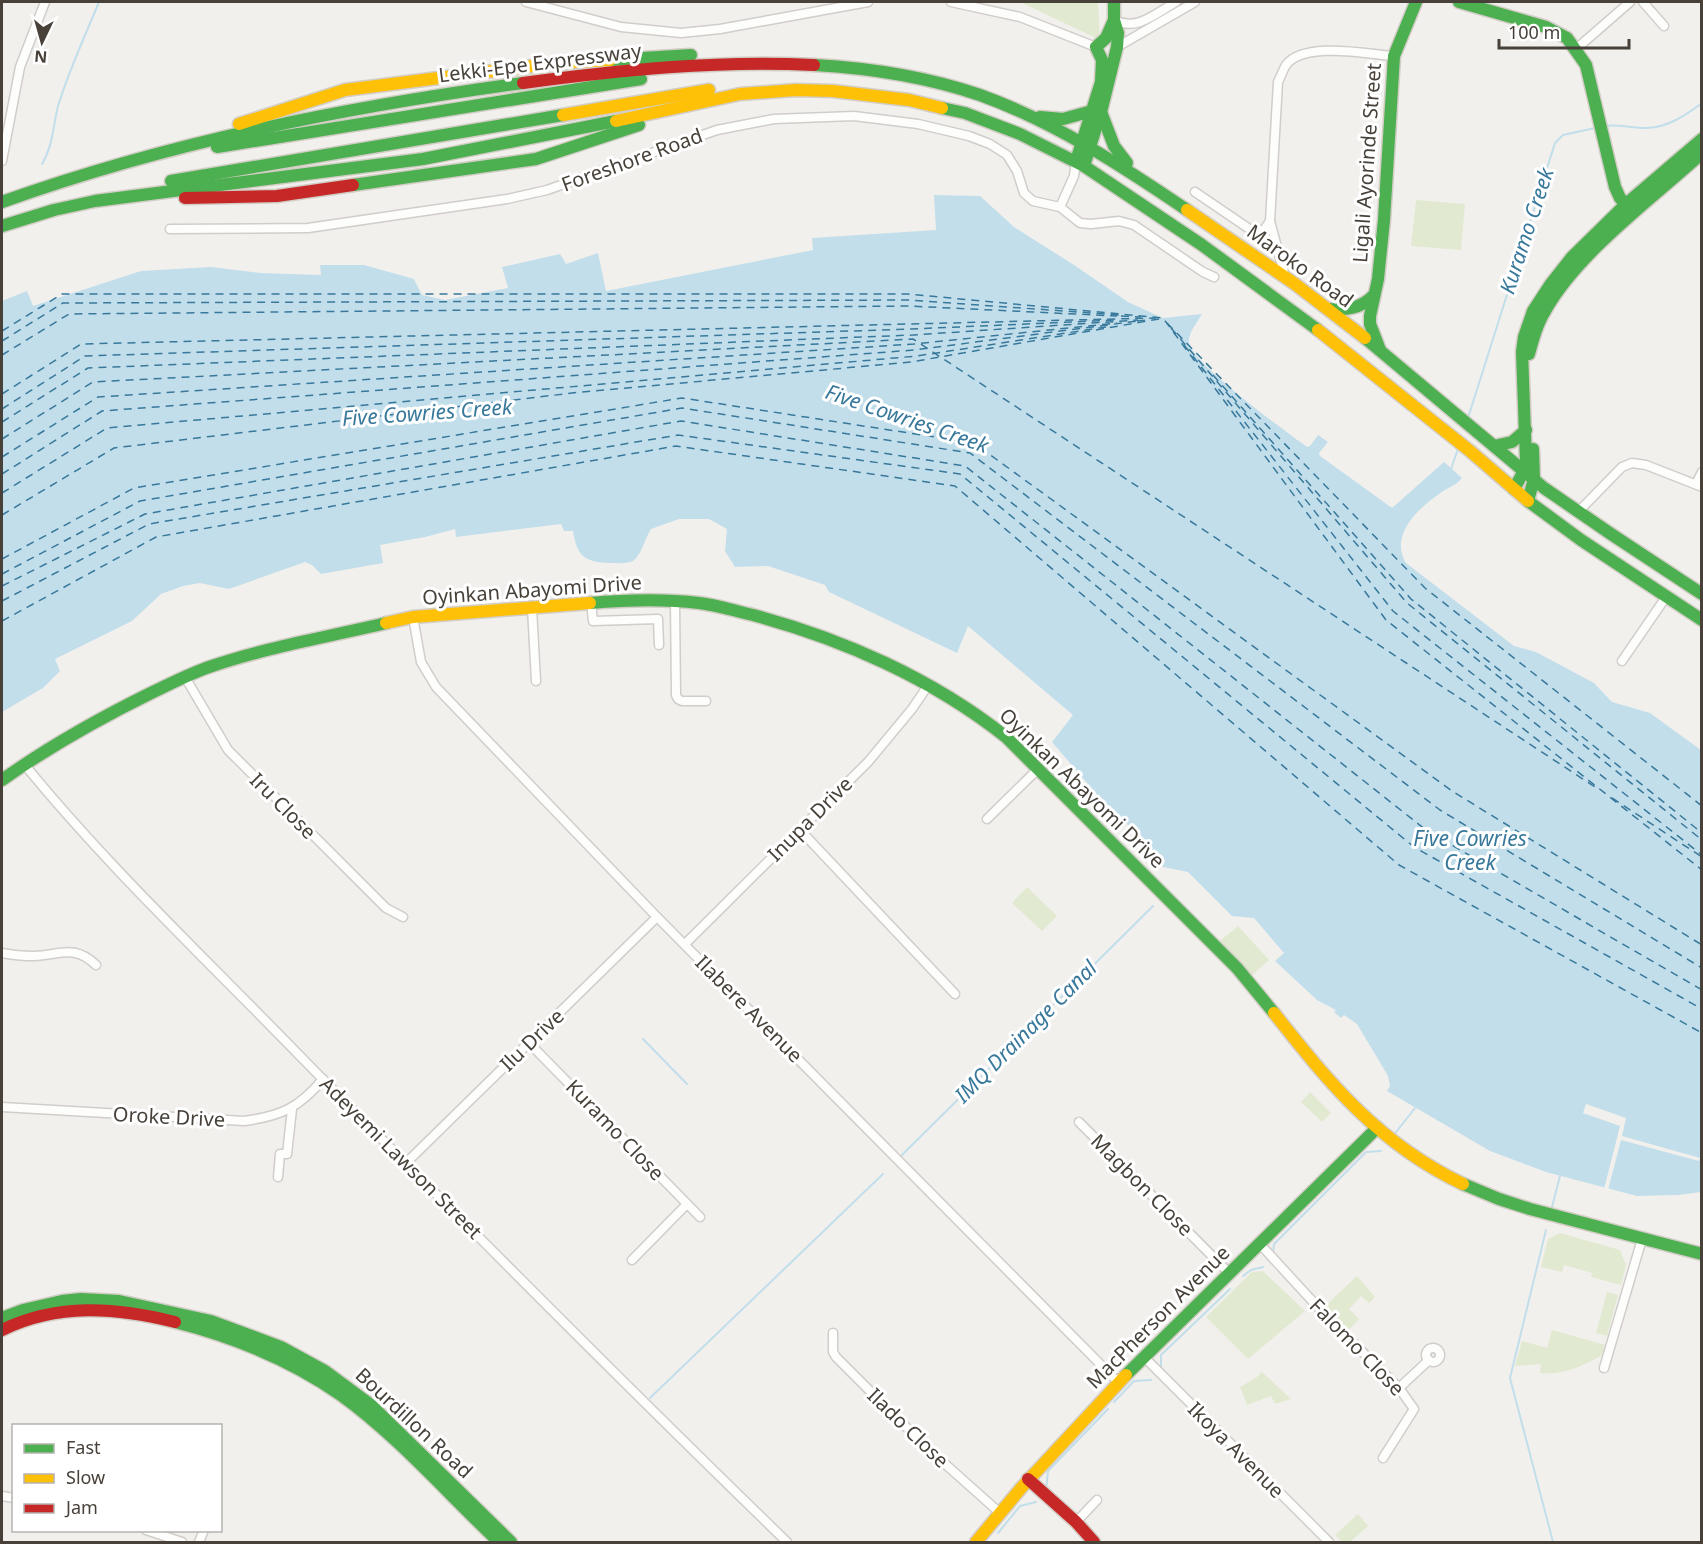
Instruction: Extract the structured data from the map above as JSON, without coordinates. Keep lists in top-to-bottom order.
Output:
{
  "streets": {
    "main road": [
      "Lekki-Epe Expressway",
      "Ligali Ayorinde Street",
      "Maroko Road",
      "Oyinkan Abayomi Drive",
      "MacPherson Avenue",
      "Bourdillon Road"
    ],
    "street": [
      "Foreshore Road",
      "Iru Close",
      "Inupa Drive",
      "Ilabere Avenue",
      "Ilu Drive",
      "Oroke Drive",
      "Kuramo Close",
      "Adeyemi Lawson Street",
      "Magbon Close",
      "Falomo Close",
      "Ilado Close",
      "Ikoya Avenue"
    ]
  },
  "crossings": [
    ["Lekki-Epe Expressway", "Maroko Road"],
    ["Ligali Ayorinde Street", "Maroko Road"],
    ["Oyinkan Abayomi Drive", "Iru Close"],
    ["Oyinkan Abayomi Drive", "Inupa Drive"],
    ["Oyinkan Abayomi Drive", "Ilabere Avenue"],
    ["Oyinkan Abayomi Drive", "Adeyemi Lawson Street"],
    ["Oyinkan Abayomi Drive", "MacPherson Avenue"],
    ["Inupa Drive", "Ilabere Avenue"],
    ["Ilabere Avenue", "Ilu Drive"],
    ["Ilabere Avenue", "MacPherson Avenue"],
    ["Ilu Drive", "Kuramo Close"],
    ["Ilu Drive", "Adeyemi Lawson Street"],
    ["Oroke Drive", "Adeyemi Lawson Street"],
    ["Magbon Close", "MacPherson Avenue"],
    ["MacPherson Avenue", "Falomo Close"],
    ["MacPherson Avenue", "Ilado Close"],
    ["MacPherson Avenue", "Ikoya Avenue"]
  ],
  "water": ["Kuramo Creek", "Five Cowries Creek", "IMQ Drainage Canal"],
  "legend": ["Fast", "Slow", "Jam"],
  "scale_bar": "100 m",
  "north": "bottom"
}
